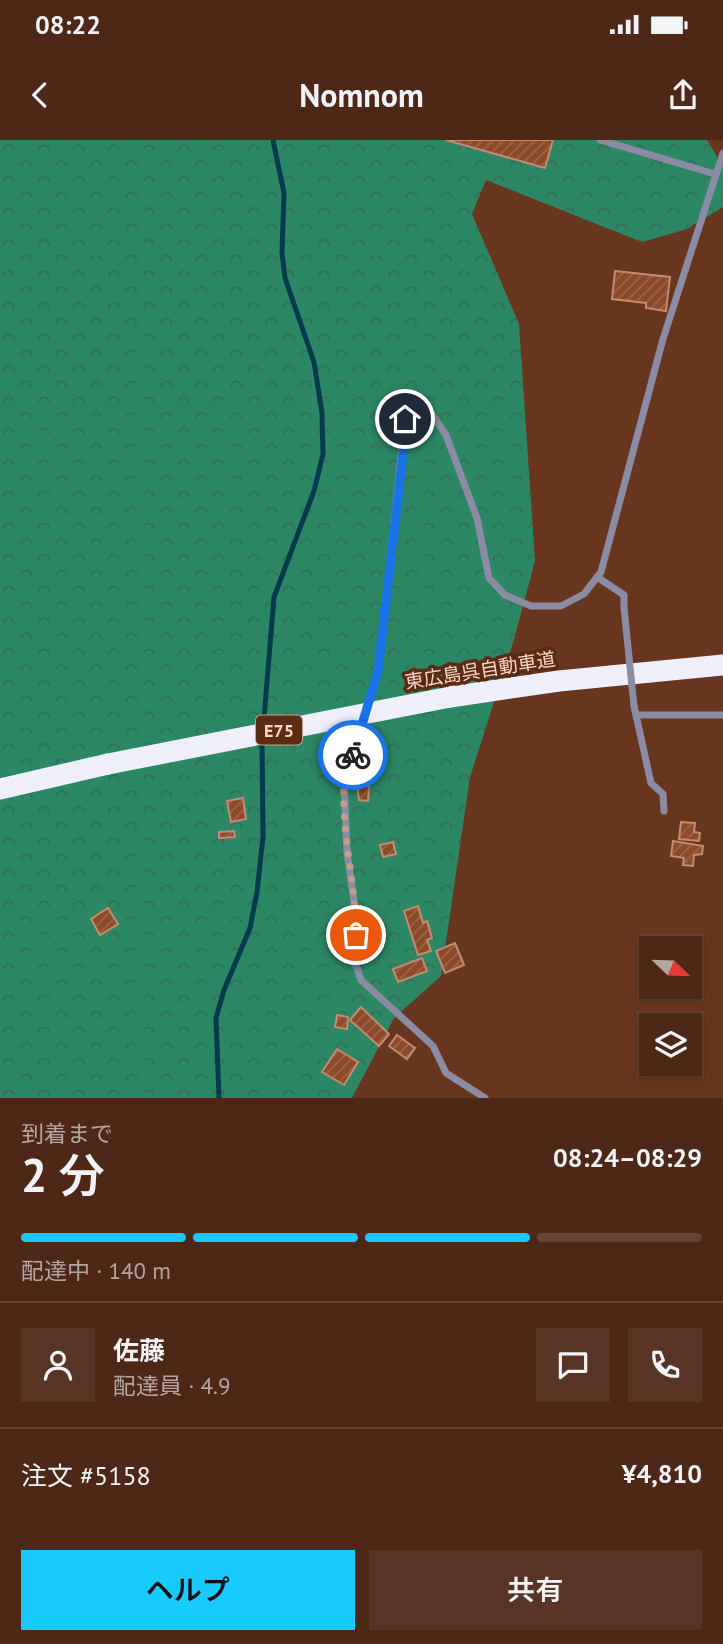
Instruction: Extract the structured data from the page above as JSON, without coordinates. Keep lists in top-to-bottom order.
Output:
{
  "streets": {
    "highway": ["東広島呉自動車道", "E75"]
  },
  "north": "bottom right",
  "page": {
    "status": "08:22",
    "header": "Nomnom",
    "heading": ["2 分", "到着まで", "08:24–08:29"],
    "panel": [
      "佐藤",
      "配達員 · 4.9",
      "注文 #5158",
      "¥4,810"
    ],
    "bar": "配達中 · 140 m",
    "buttons": ["ヘルプ", "共有"]
  }
}
